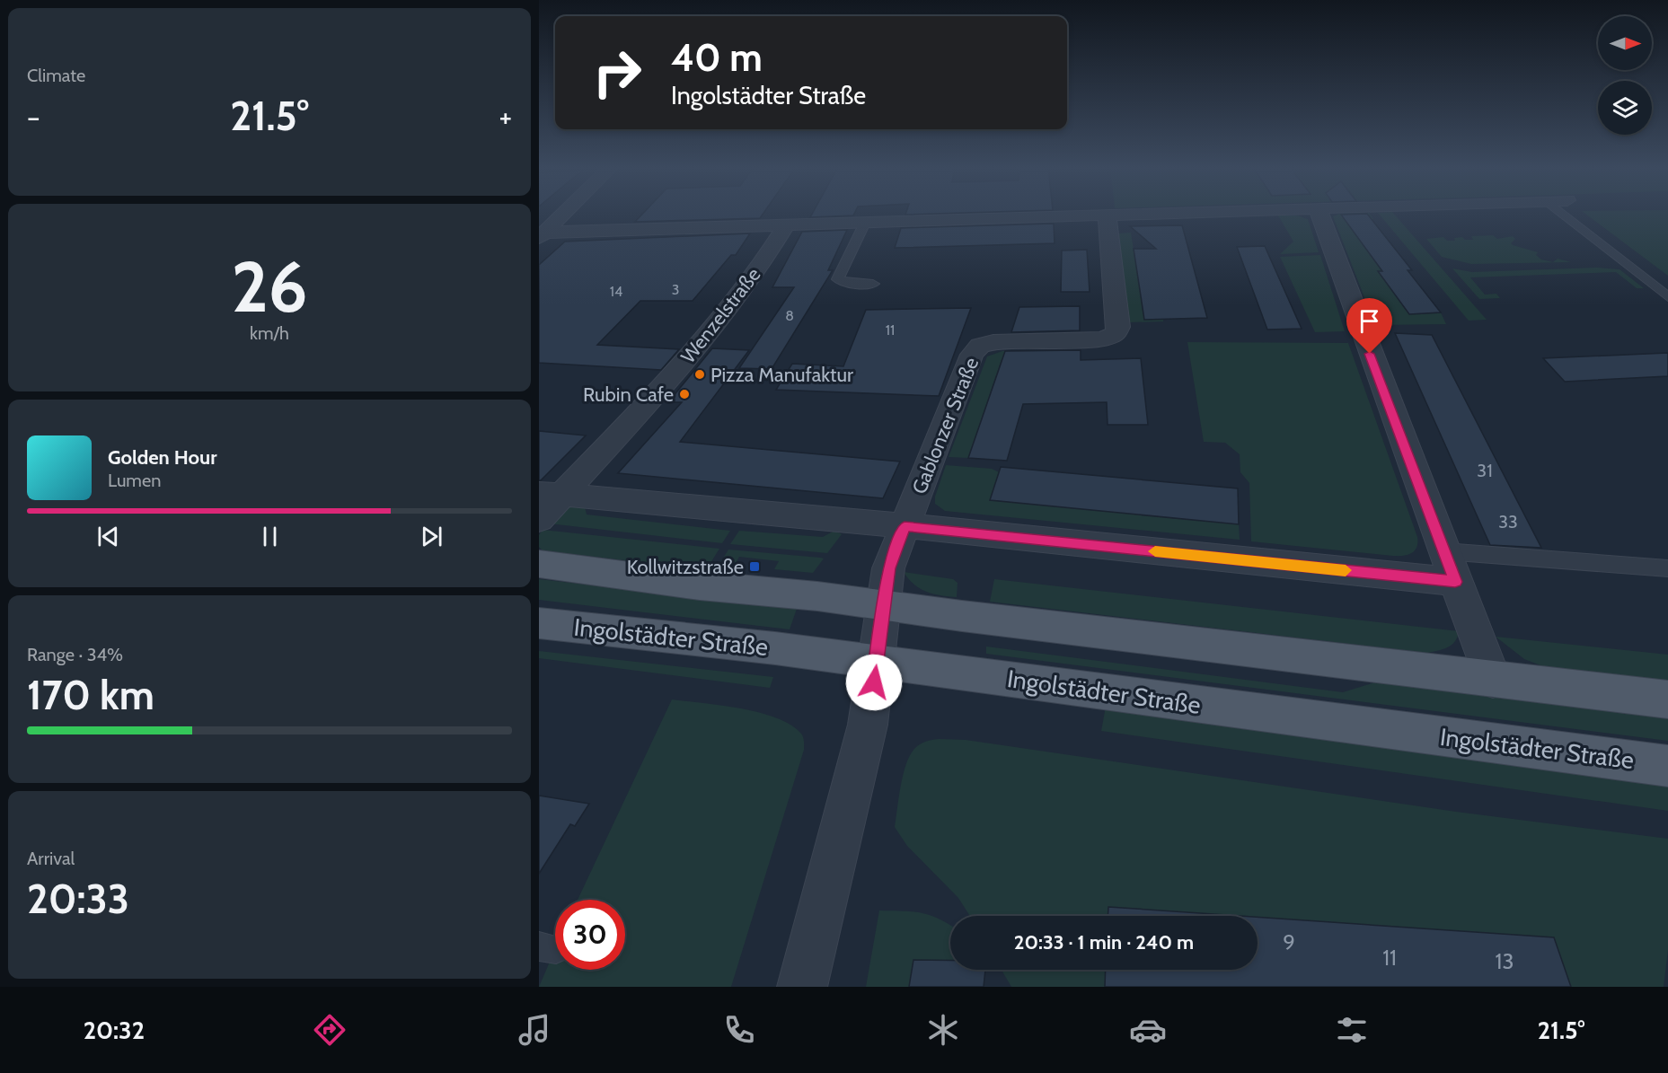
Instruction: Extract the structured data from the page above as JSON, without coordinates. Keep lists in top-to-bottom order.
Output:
{
  "streets": {
    "main road": ["Ingolstädter Straße"],
    "street": ["Wenzelstraße", "Gablonzer Straße"]
  },
  "crossings": [
    ["Gablonzer Straße", "Ingolstädter Straße"]
  ],
  "places": {
    "other": ["Pizza Manufaktur", "Rubin Cafe"],
    "transit": ["Kollwitzstraße"]
  },
  "house_numbers": [
    "3",
    "14",
    "8",
    "11",
    "31",
    "33",
    "9",
    "11",
    "13"
  ],
  "north": "right",
  "page": {
    "tile": [
      "Climate",
      ["26", "km/h"],
      ["Range · 34%", "170 km"],
      ["Arrival", "20:33"]
    ],
    "turn": ["40 m", "Ingolstädter Straße"],
    "heat": ["−", "21.5°", "+"],
    "song": ["Golden Hour", "Lumen"],
    "limit": "30",
    "trip": "20:33 · 1 min · 240 m",
    "tabs": ["20:32", "21.5°"]
  }
}
